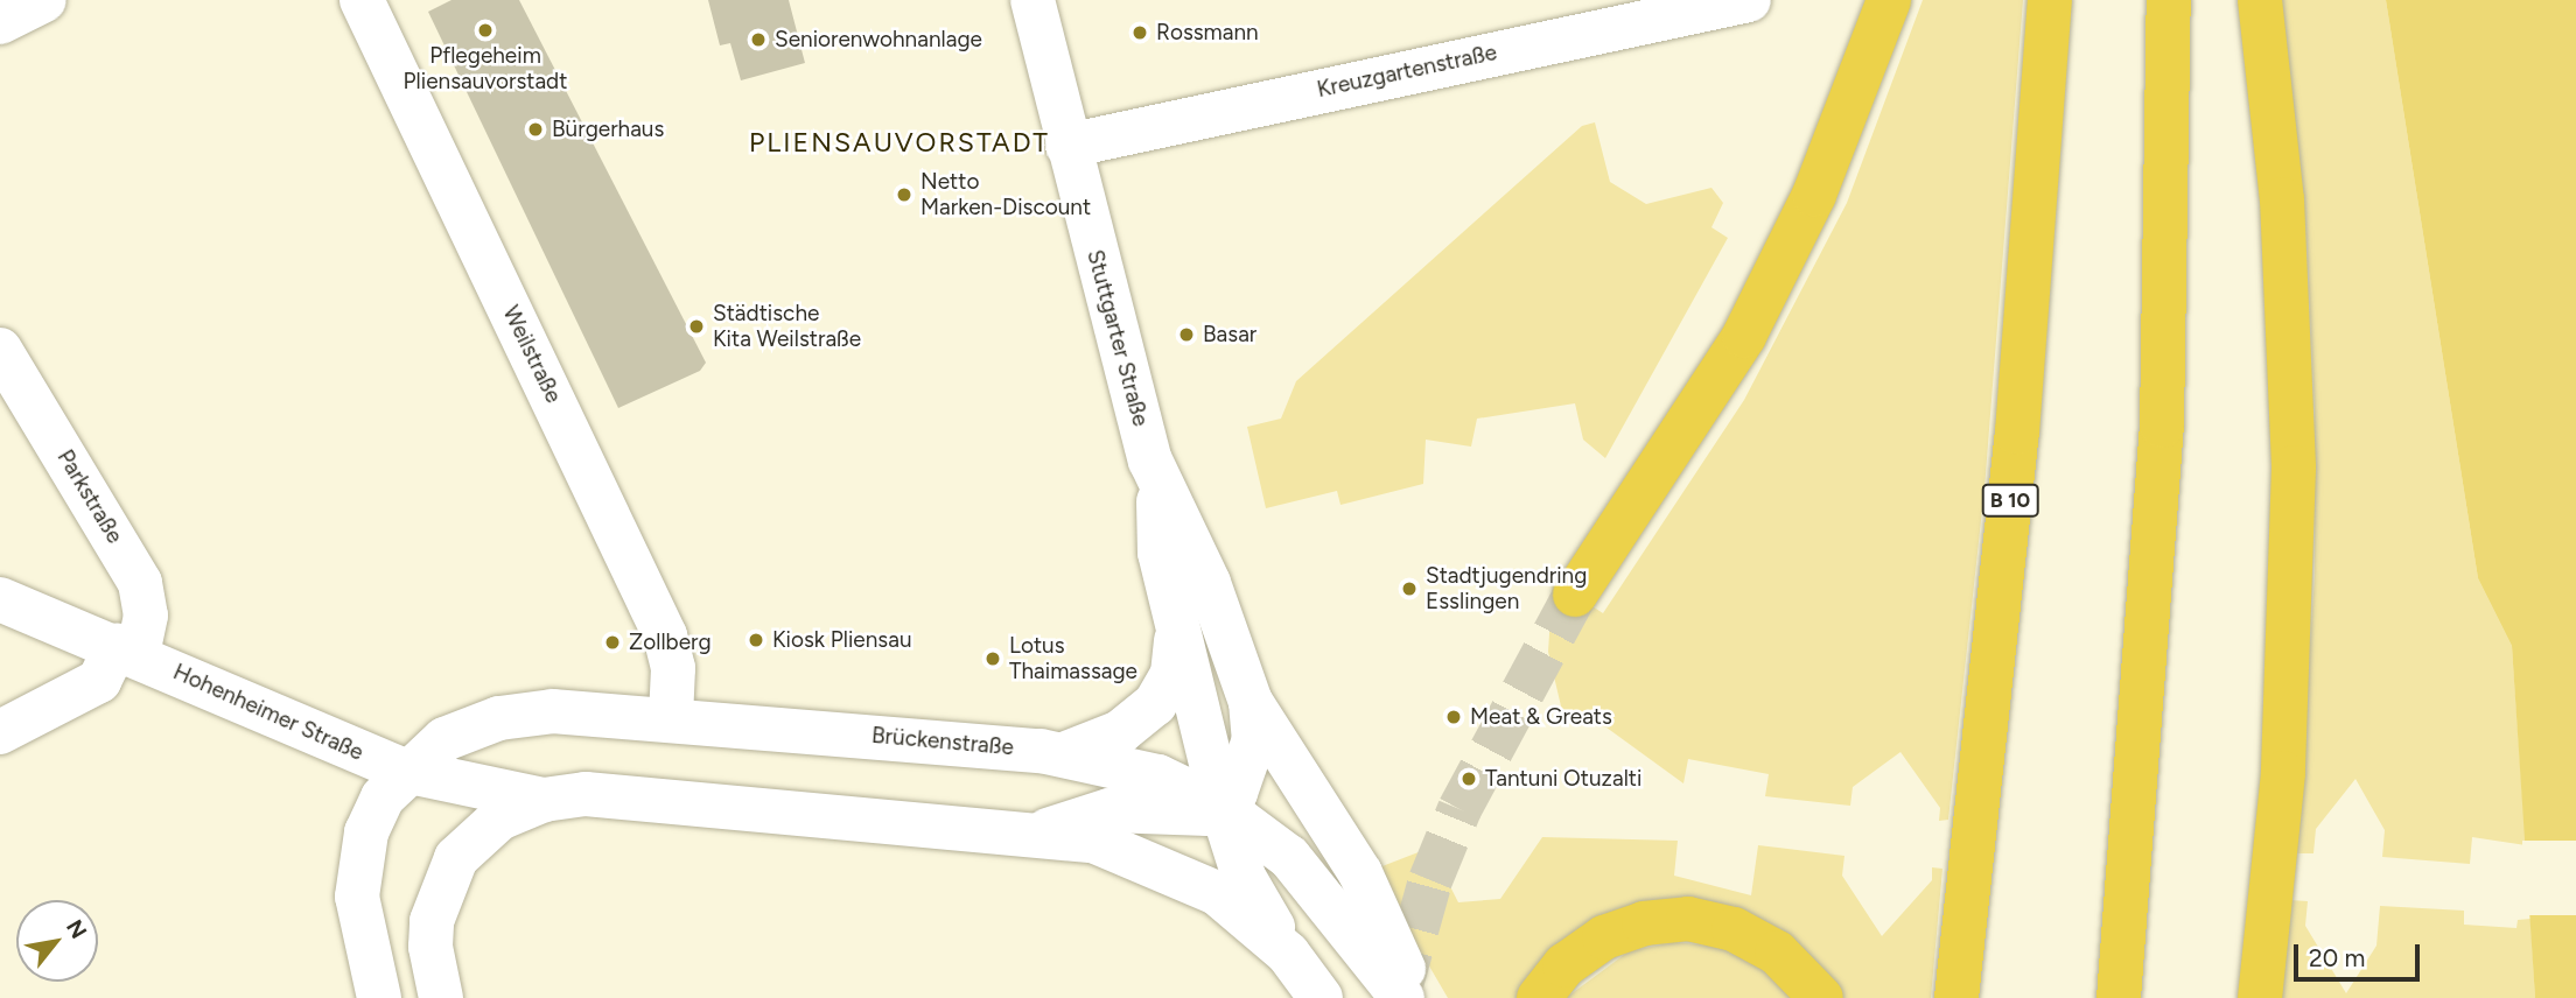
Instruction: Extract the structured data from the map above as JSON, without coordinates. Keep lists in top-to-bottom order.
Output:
{
  "streets": {
    "highway": ["B 10"],
    "street": [
      "Kreuzgartenstraße",
      "Stuttgarter Straße",
      "Weilstraße",
      "Parkstraße",
      "Hohenheimer Straße",
      "Brückenstraße"
    ]
  },
  "crossings": [
    ["Kreuzgartenstraße", "Stuttgarter Straße"],
    ["Stuttgarter Straße", "Brückenstraße"],
    ["Weilstraße", "Brückenstraße"],
    ["Parkstraße", "Hohenheimer Straße"],
    ["Hohenheimer Straße", "Brückenstraße"]
  ],
  "districts": ["PLIENSAUVORSTADT"],
  "places": [
    "Pflegeheim Pliensauvorstadt",
    "Rossmann",
    "Seniorenwohnanlage",
    "Bürgerhaus",
    "Netto Marken-Discount",
    "Städtische Kita Weilstraße",
    "Basar",
    "Stadtjugendring Esslingen",
    "Kiosk Pliensau",
    "Zollberg",
    "Lotus Thaimassage",
    "Meat & Greats",
    "Tantuni Otuzalti"
  ],
  "scale_bar": "20 m",
  "north": "top right"
}
